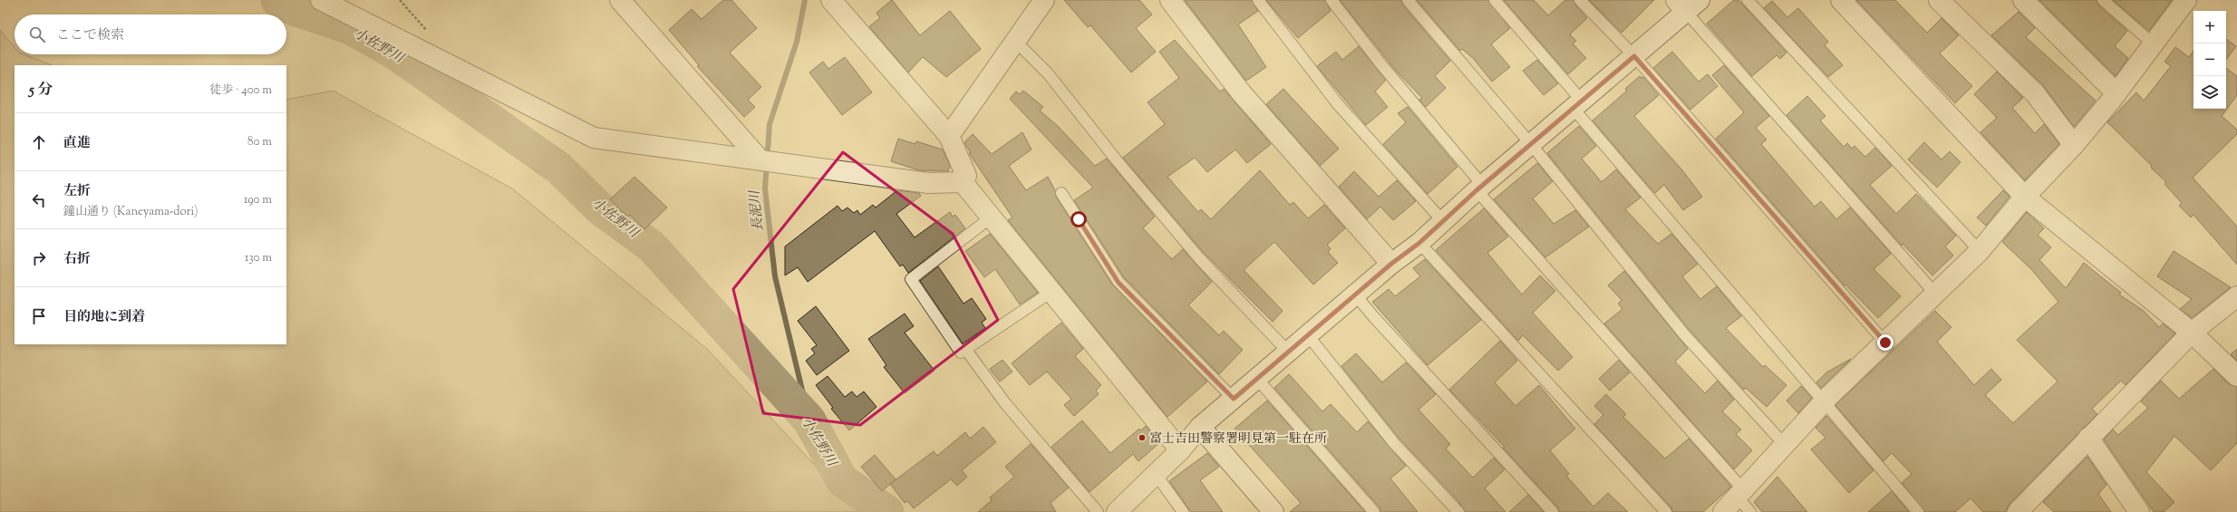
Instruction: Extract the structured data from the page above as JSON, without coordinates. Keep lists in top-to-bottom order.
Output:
{
  "water": ["小佐野川", "長泥川"],
  "places": ["富士吉田警察署明見第一駐在所"],
  "page": {
    "map_buttons": ["+", "−"],
    "search": "ここで検索",
    "heading": ["5 分", "徒歩 · 400 m"],
    "list": [
      ["直進", "80 m"],
      ["左折", "鐘山通り (Kaneyama-dori)", "190 m"],
      ["右折", "130 m"],
      "目的地に到着"
    ]
  }
}
